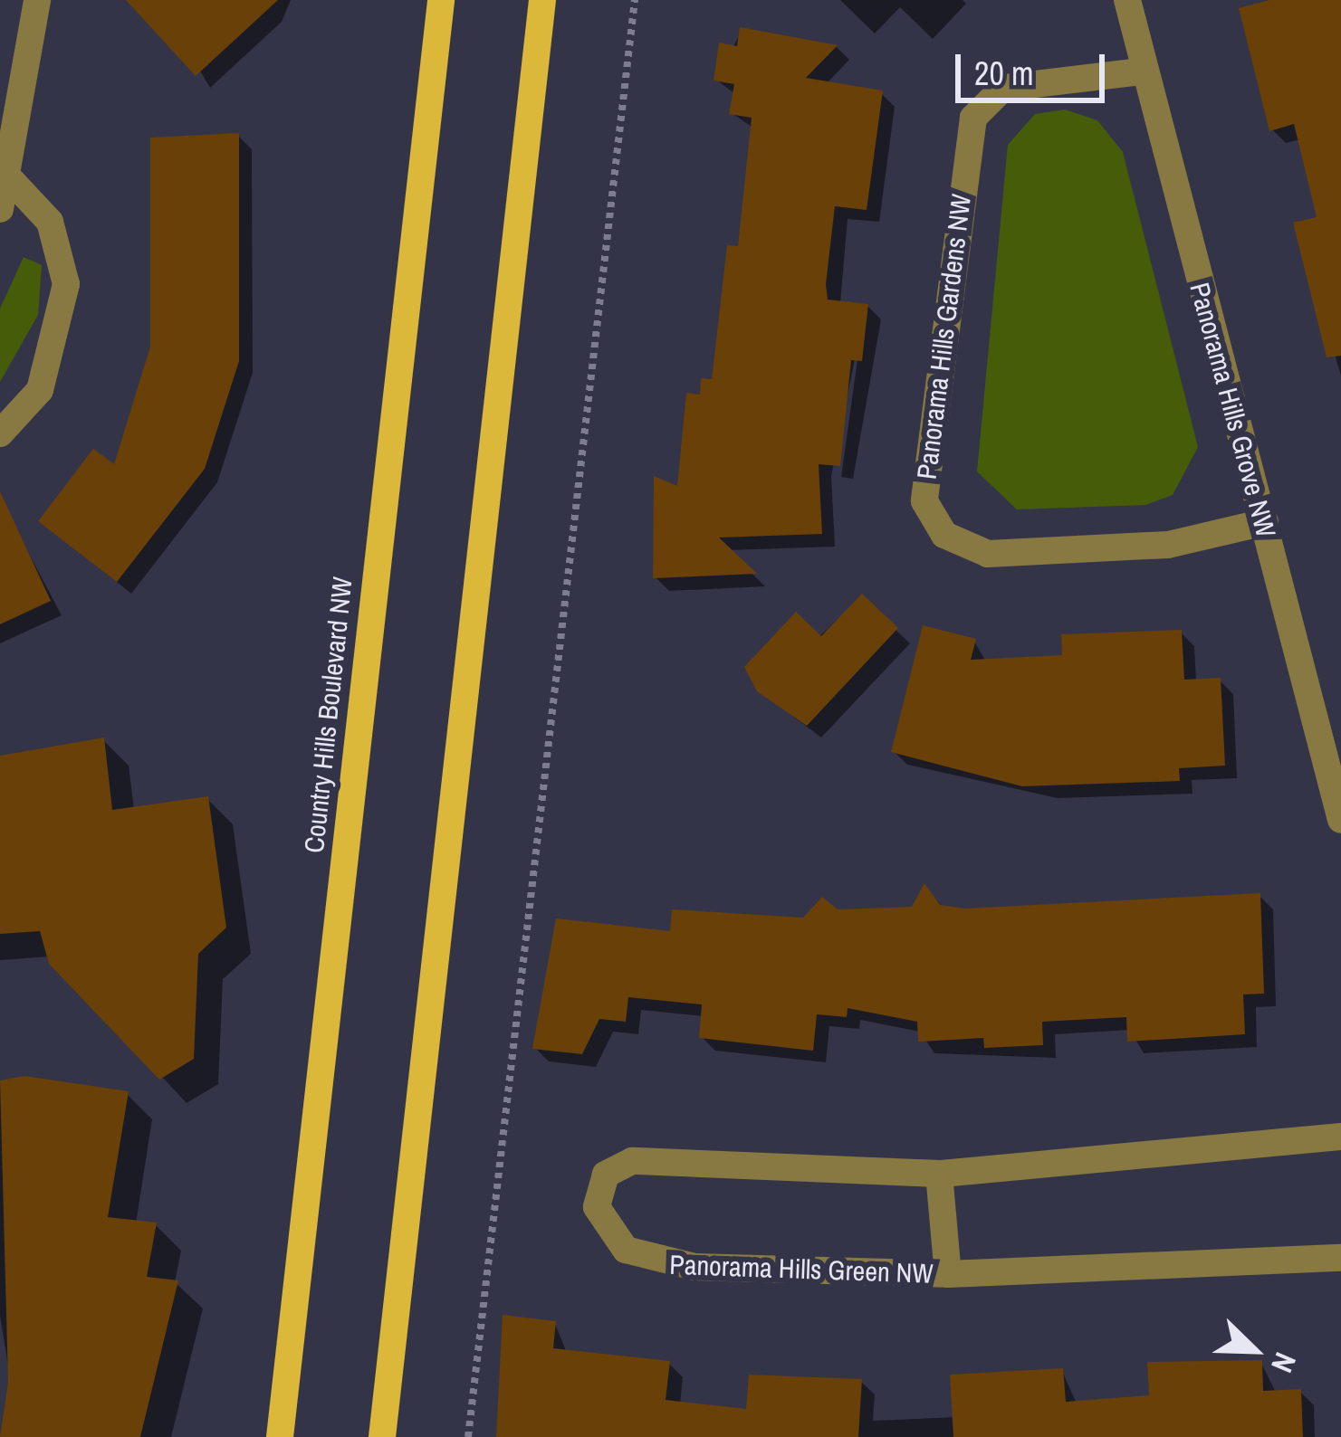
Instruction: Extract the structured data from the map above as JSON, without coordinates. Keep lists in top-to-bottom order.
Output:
{
  "streets": {
    "main road": ["Country Hills Boulevard NW"],
    "street": ["Panorama Hills Gardens NW", "Panorama Hills Grove NW", "Panorama Hills Green NW"]
  },
  "crossings": [
    ["Panorama Hills Gardens NW", "Panorama Hills Grove NW"]
  ],
  "scale_bar": "20 m",
  "north": "bottom right"
}
